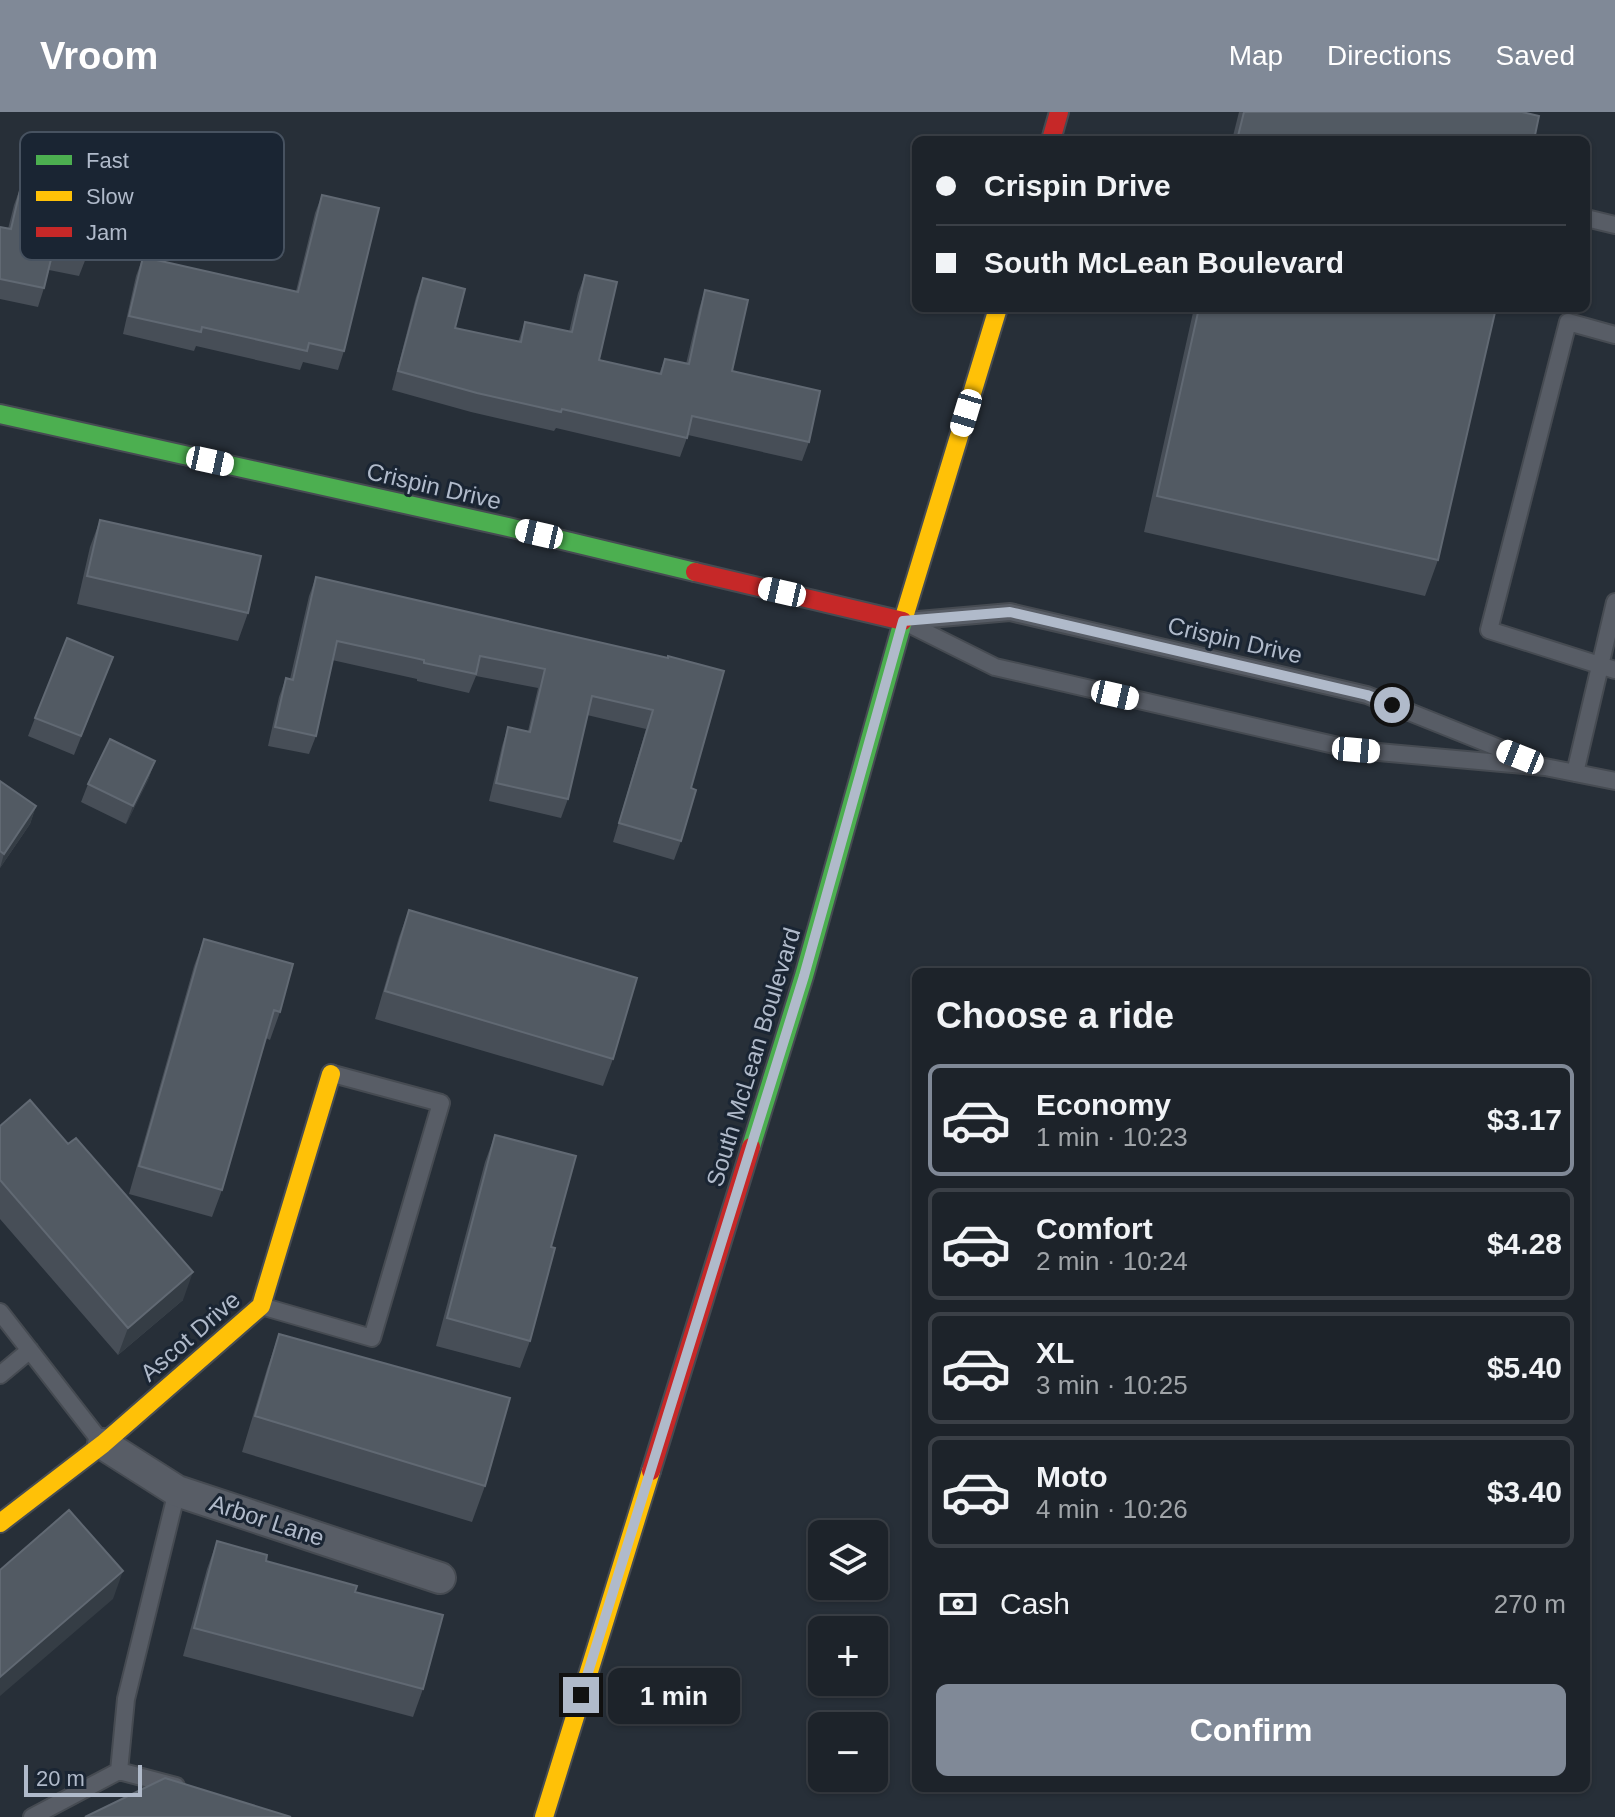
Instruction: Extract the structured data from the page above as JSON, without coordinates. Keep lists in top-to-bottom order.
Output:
{
  "streets": {
    "main road": ["Crispin Drive", "South McLean Boulevard", "Ascot Drive"],
    "street": ["Arbor Lane"]
  },
  "crossings": [
    ["Crispin Drive", "South McLean Boulevard"],
    ["Ascot Drive", "Arbor Lane"]
  ],
  "legend": ["Fast", "Slow", "Jam"],
  "scale_bar": "20 m",
  "page": {
    "header": "Vroom",
    "nav": ["Map", "Directions", "Saved"],
    "banner": ["Crispin Drive", "South McLean Boulevard"],
    "heading": "Choose a ride",
    "list": [
      {
        "name": "Economy",
        "note": "1 min · 10:23",
        "value": "$3.17"
      },
      {
        "name": "Comfort",
        "note": "2 min · 10:24",
        "value": "$4.28"
      },
      {
        "name": "XL",
        "note": "3 min · 10:25",
        "value": "$5.40"
      },
      {
        "name": "Moto",
        "note": "4 min · 10:26",
        "value": "$3.40"
      }
    ],
    "map_buttons": ["+", "−"],
    "pay": ["Cash", "270 m"],
    "bubble": "1 min",
    "buttons": "Confirm",
    "scale": "20 m"
  }
}
